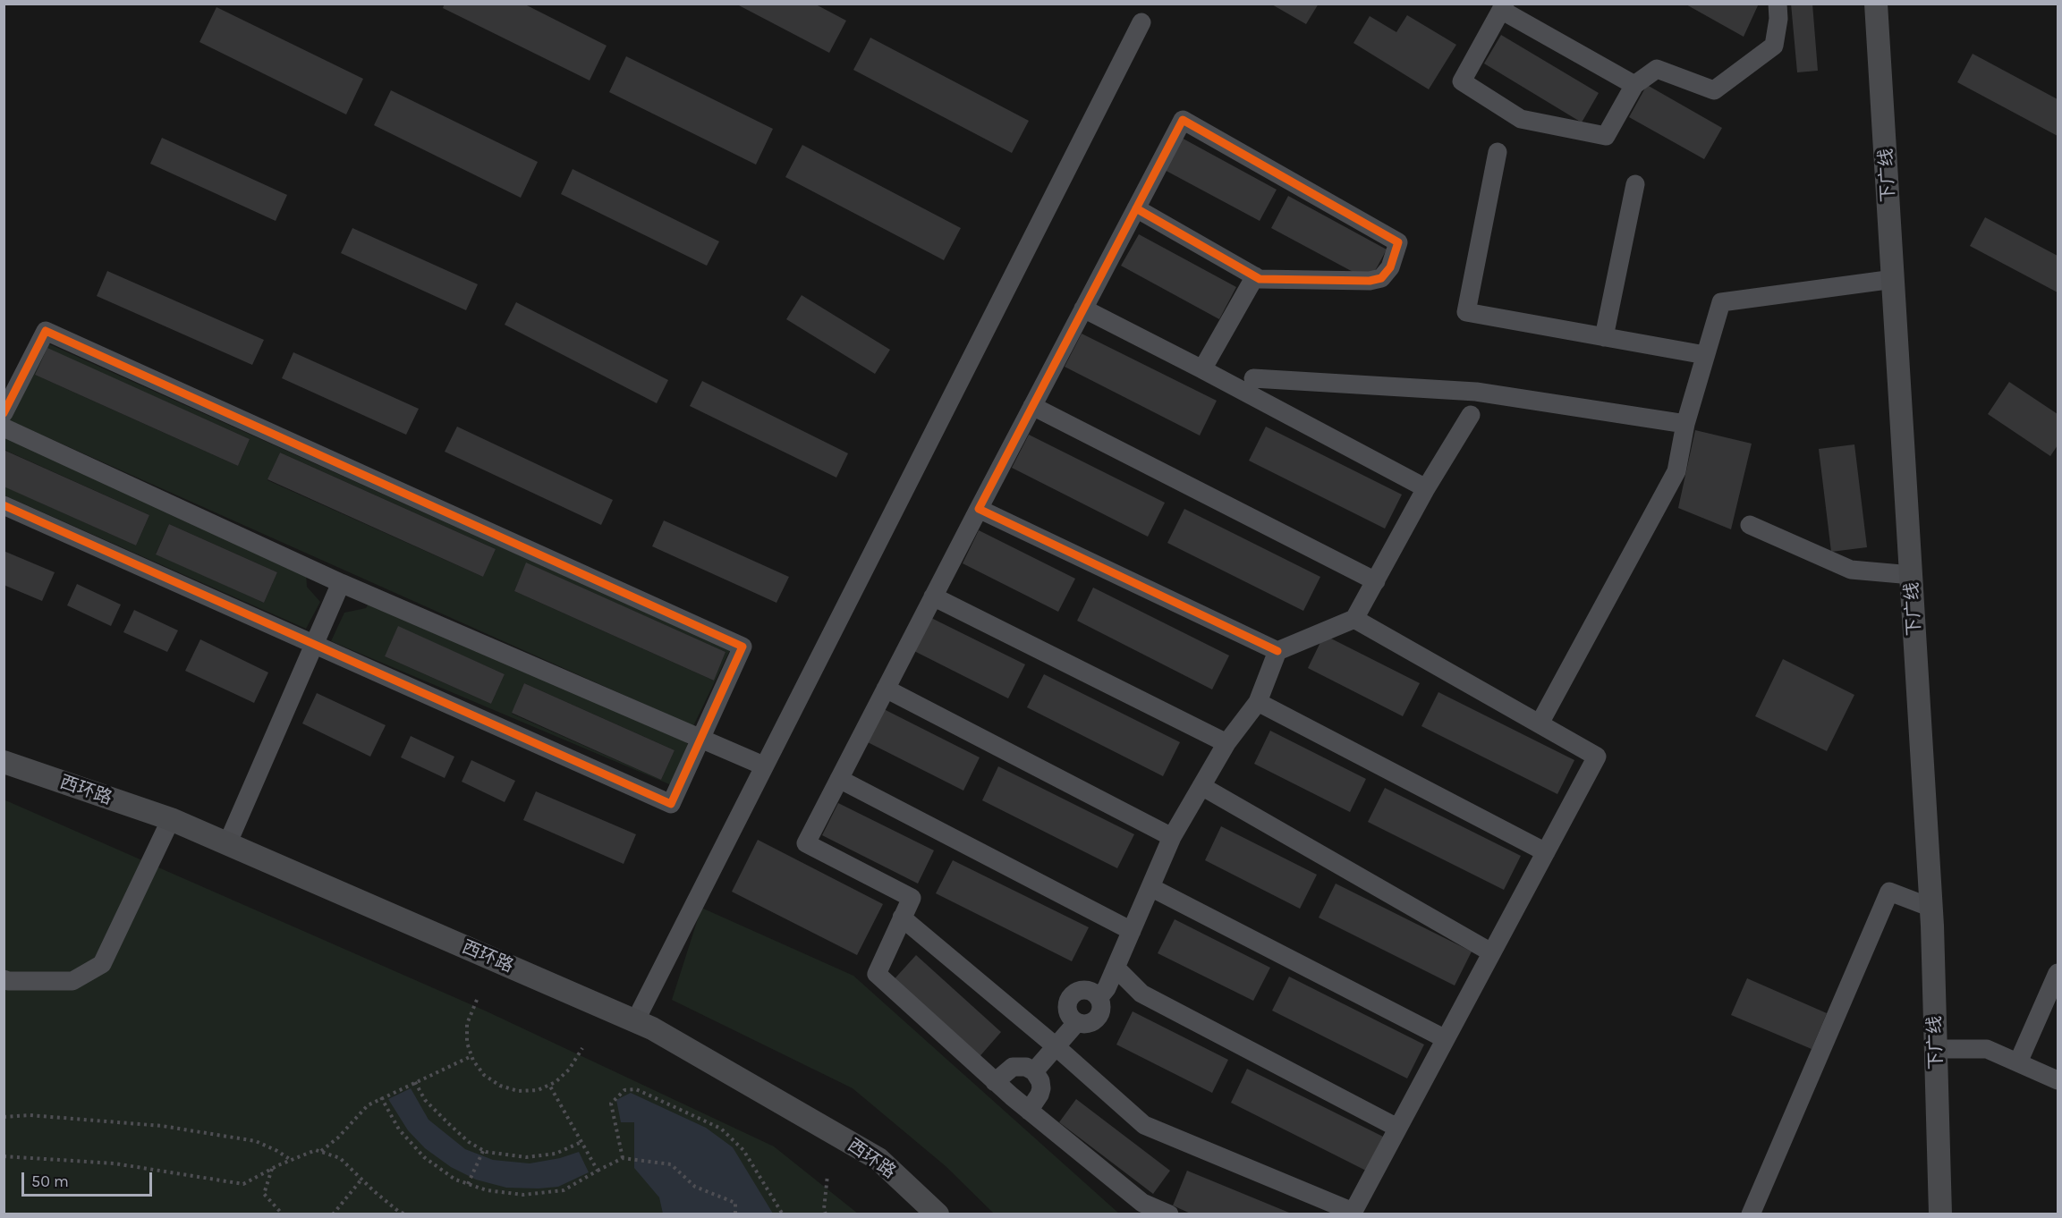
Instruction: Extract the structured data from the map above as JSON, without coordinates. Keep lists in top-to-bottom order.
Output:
{
  "streets": {
    "main road": ["下广线", "西环路"]
  },
  "scale_bar": "50 m"
}
